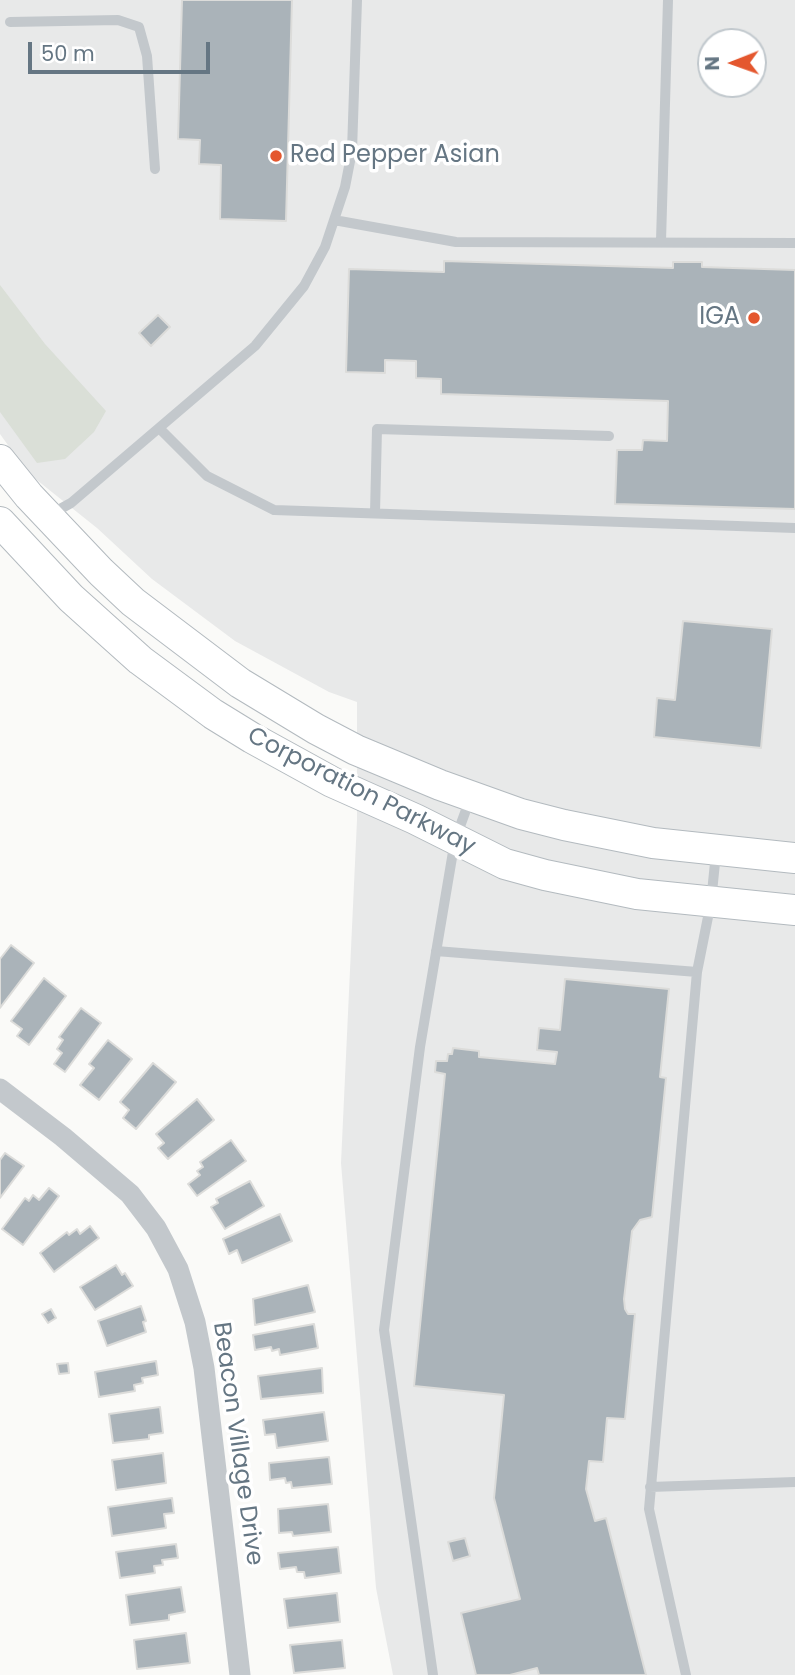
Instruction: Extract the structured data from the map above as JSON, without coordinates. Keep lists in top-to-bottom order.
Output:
{
  "streets": {
    "main road": ["Corporation Parkway"],
    "street": ["Beacon Village Drive"]
  },
  "places": ["Red Pepper Asian", "IGA"],
  "scale_bar": "50 m",
  "north": "left"
}
